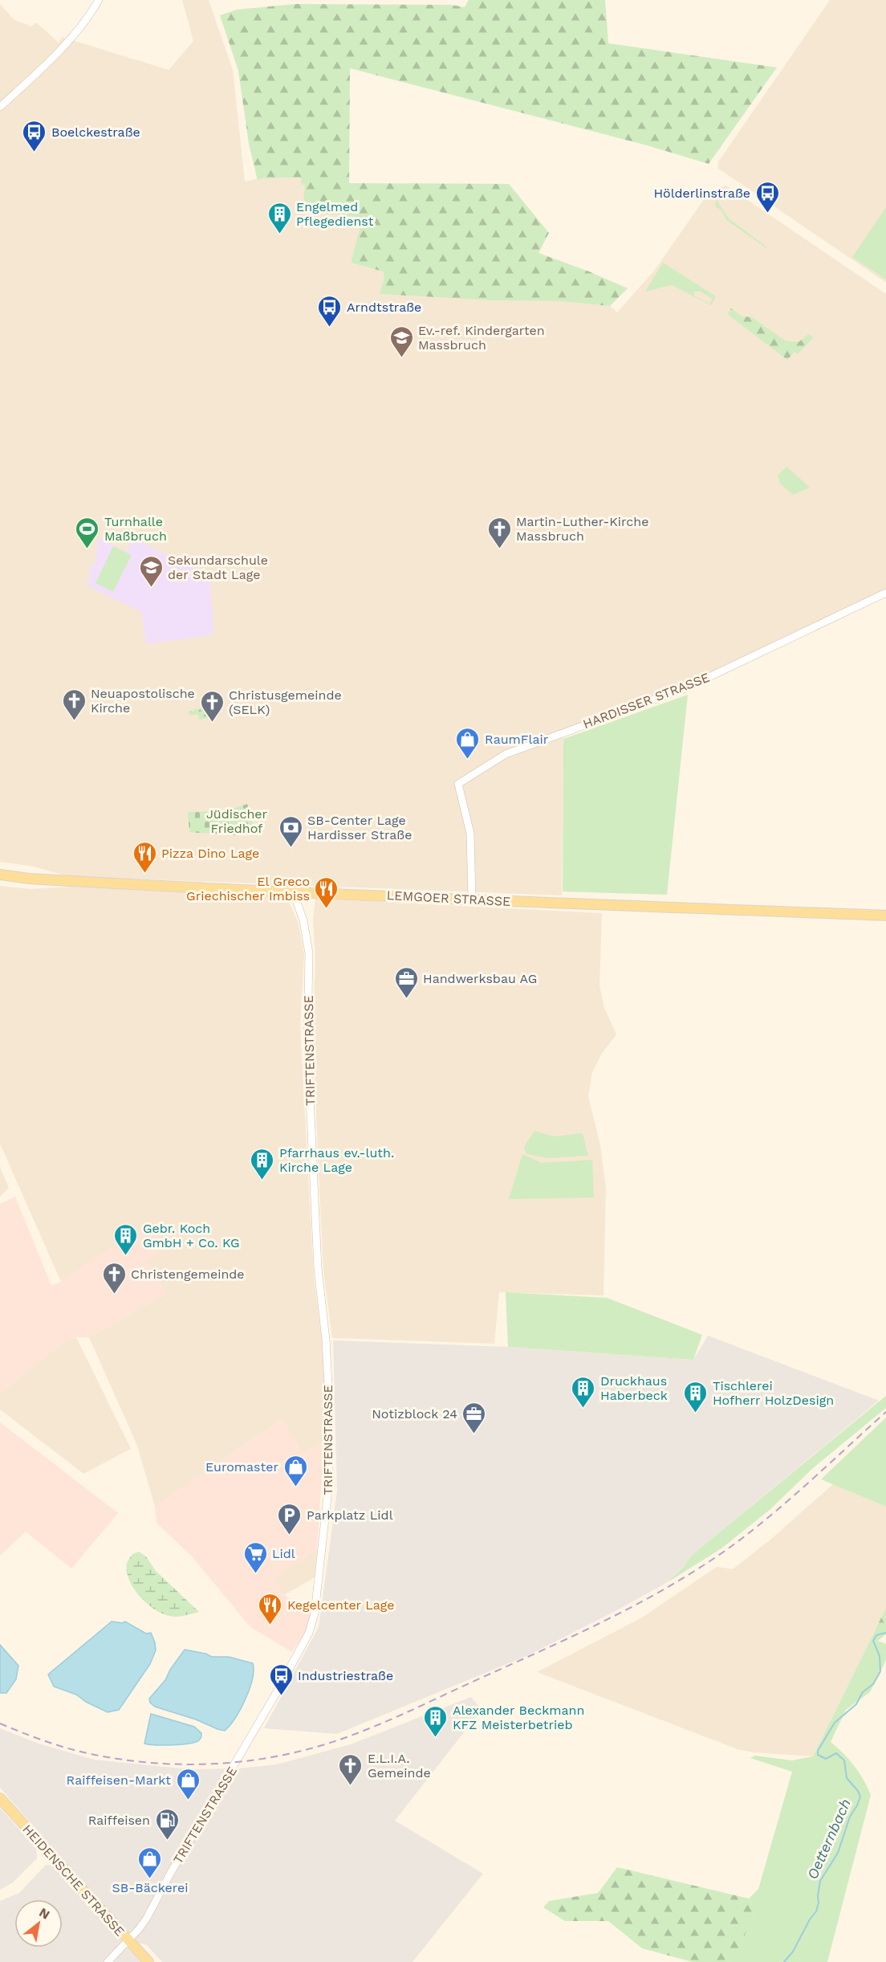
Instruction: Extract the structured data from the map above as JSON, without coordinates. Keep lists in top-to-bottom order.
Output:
{
  "streets": {
    "main road": ["LEMGOER STRASSE", "HEIDENSCHE STRASSE"],
    "street": ["HARDISSER STRASSE", "TRIFTENSTRASSE"]
  },
  "crossings": [
    ["HARDISSER STRASSE", "LEMGOER STRASSE"],
    ["LEMGOER STRASSE", "TRIFTENSTRASSE"],
    ["TRIFTENSTRASSE", "HEIDENSCHE STRASSE"]
  ],
  "water": ["Oetternbach"],
  "parks": ["Jüdischer Friedhof"],
  "places": {
    "bus stop": [
      "Boelckestraße",
      "Hölderlinstraße",
      "Arndtstraße",
      "Industriestraße"
    ],
    "building": [
      "Engelmed Pflegedienst",
      "Pfarrhaus ev.-luth. Kirche Lage",
      "Gebr. Koch GmbH + Co. KG",
      "Druckhaus Haberbeck",
      "Tischlerei Hofherr HolzDesign",
      "Alexander Beckmann KFZ Meisterbetrieb"
    ],
    "school or university": ["Ev.-ref. Kindergarten Massbruch", "Sekundarschule der Stadt Lage"],
    "sports": ["Turnhalle Maßbruch"],
    "church": [
      "Martin-Luther-Kirche Massbruch",
      "Neuapostolische Kirche",
      "Christusgemeinde (SELK)",
      "Christengemeinde",
      "E.L.I.A. Gemeinde"
    ],
    "shop": [
      "RaumFlair",
      "Euromaster",
      "Raiffeisen-Markt",
      "SB-Bäckerei"
    ],
    "bank": ["SB-Center Lage Hardisser Straße"],
    "restaurant": ["Pizza Dino Lage", "El Greco Griechischer Imbiss", "Kegelcenter Lage"],
    "office": ["Handwerksbau AG", "Notizblock 24"],
    "parking": ["Parkplatz Lidl"],
    "supermarket": ["Lidl"],
    "fuel station": ["Raiffeisen"]
  },
  "north": "top right"
}
